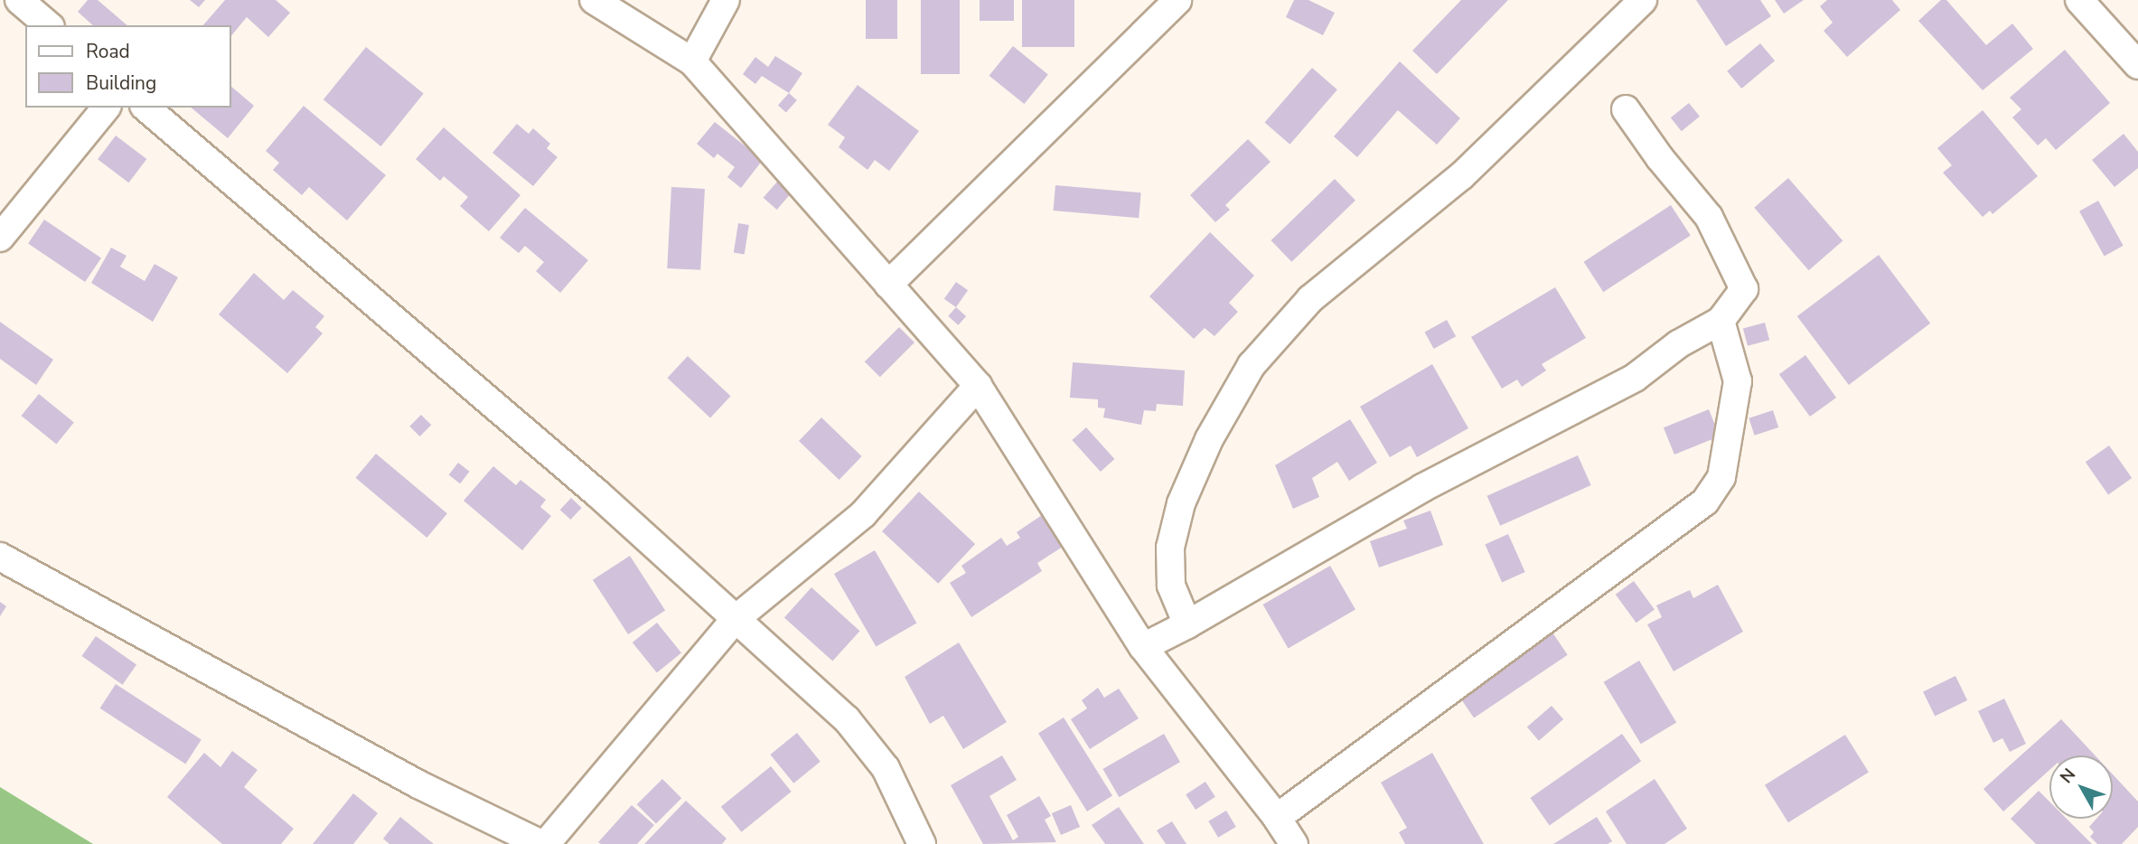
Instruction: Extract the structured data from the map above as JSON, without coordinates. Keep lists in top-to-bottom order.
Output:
{
  "legend": ["Road", "Building"],
  "north": "top left"
}
